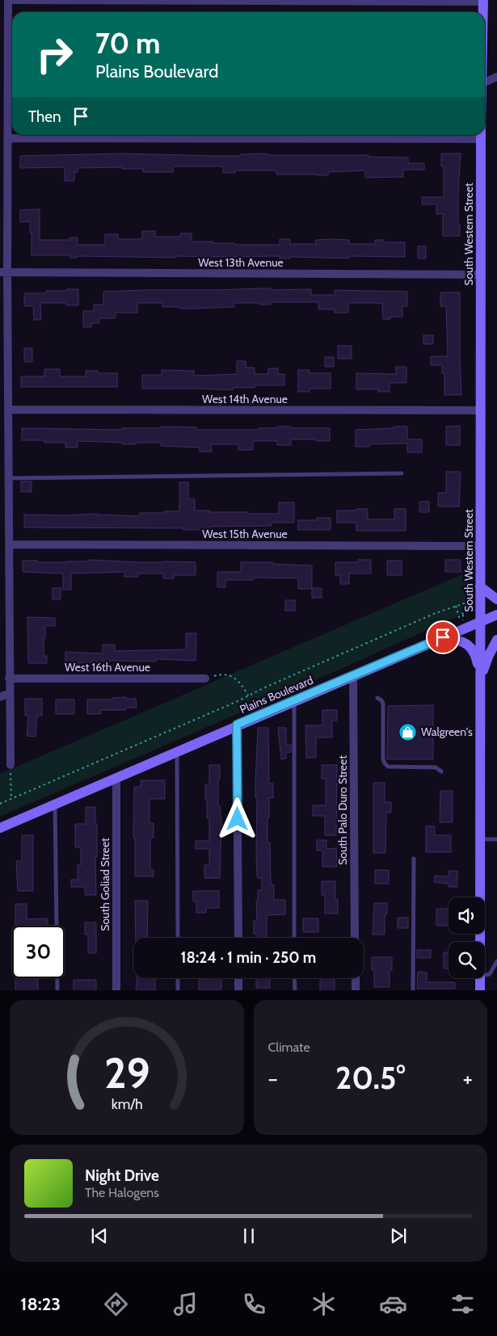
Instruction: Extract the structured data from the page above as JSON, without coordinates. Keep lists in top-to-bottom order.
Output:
{
  "streets": {
    "main road": ["South Western Street", "Plains Boulevard"],
    "street": [
      "West 13th Avenue",
      "West 14th Avenue",
      "West 15th Avenue",
      "West 16th Avenue",
      "South Palo Duro Street",
      "South Goliad Street"
    ]
  },
  "crossings": [
    ["South Western Street", "West 13th Avenue"],
    ["South Western Street", "West 14th Avenue"],
    ["South Western Street", "West 15th Avenue"],
    ["South Western Street", "Plains Boulevard"],
    ["Plains Boulevard", "South Palo Duro Street"],
    ["Plains Boulevard", "South Goliad Street"]
  ],
  "places": {
    "shop": ["Walgreen's"]
  },
  "page": {
    "turn": ["70 m", "Plains Boulevard"],
    "then": "Then",
    "limit": "30",
    "trip": "18:24 · 1 min · 250 m",
    "tile": "Climate",
    "heat": ["−", "20.5°", "+"],
    "song": ["Night Drive", "The Halogens"],
    "tabs": "18:23",
    "gauge": ["29", "km/h"]
  }
}
